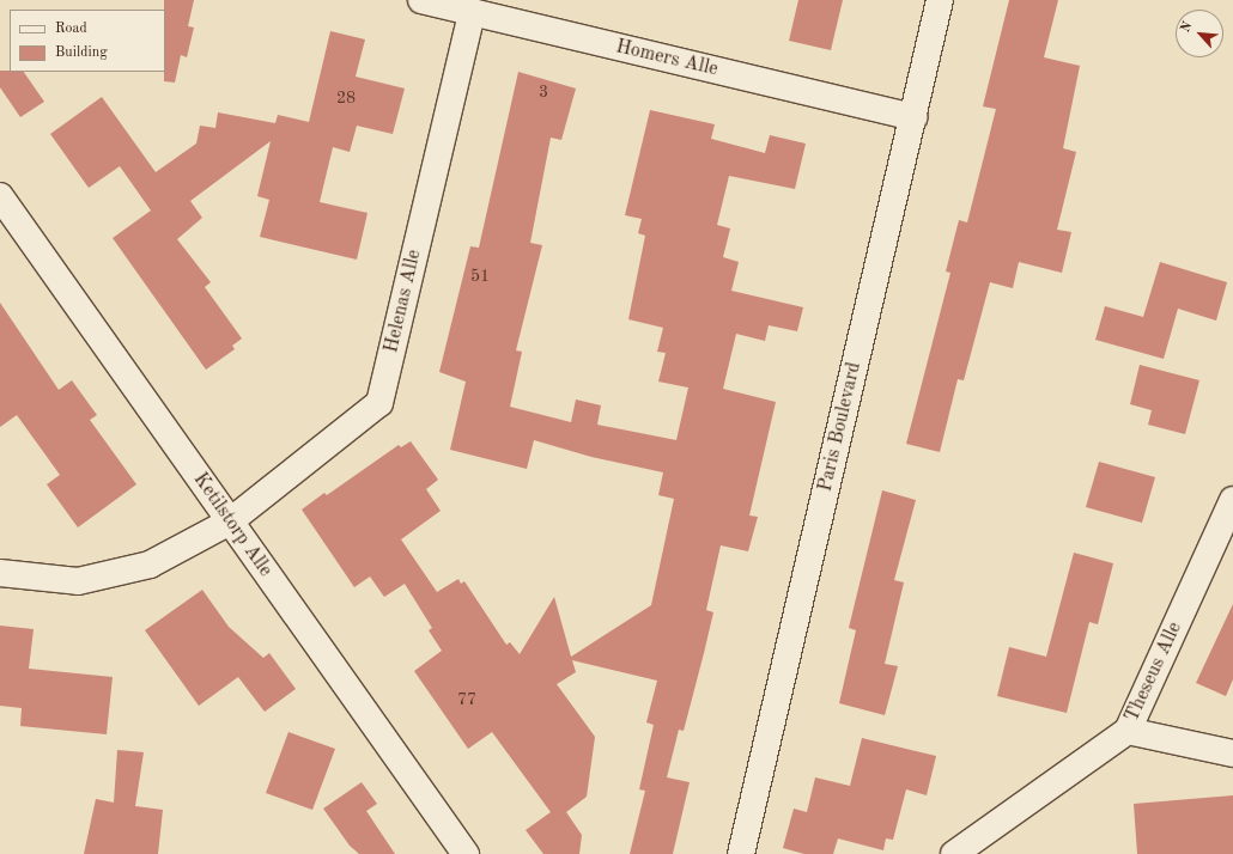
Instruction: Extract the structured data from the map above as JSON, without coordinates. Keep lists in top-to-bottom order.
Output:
{
  "streets": {
    "street": [
      "Homers Alle",
      "Helenas Alle",
      "Paris Boulevard",
      "Ketilstorp Alle",
      "Theseus Alle"
    ]
  },
  "crossings": [
    ["Homers Alle", "Helenas Alle"],
    ["Homers Alle", "Paris Boulevard"],
    ["Helenas Alle", "Ketilstorp Alle"]
  ],
  "house_numbers": [
    "3",
    "28",
    "51",
    "77"
  ],
  "legend": ["Road", "Building"],
  "north": "top left"
}
